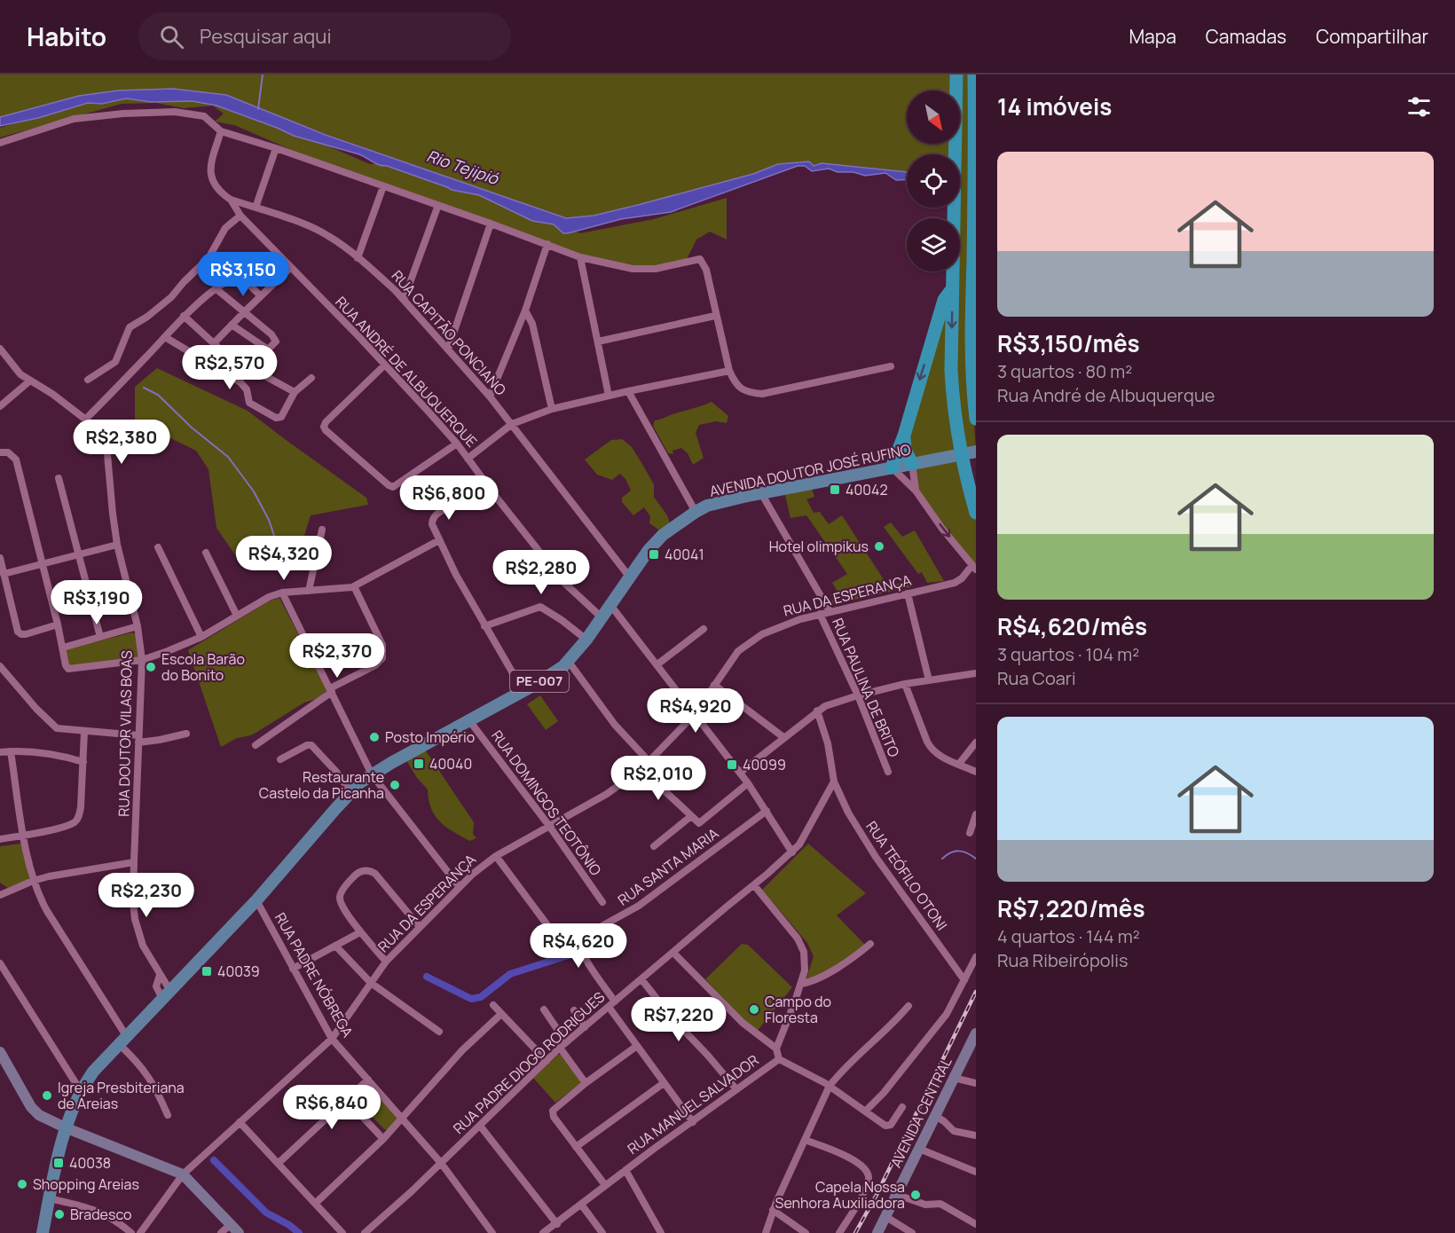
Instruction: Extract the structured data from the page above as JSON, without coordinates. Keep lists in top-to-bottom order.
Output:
{
  "streets": {
    "main road": ["AVENIDA DOUTOR JOSÉ RUFINO", "PE-007", "AVENIDA CENTRAL"],
    "street": [
      "RUA CAPITÃO PONCIANO",
      "RUA ANDRÉ DE ALBUQUERQUE",
      "RUA DA ESPERANÇA",
      "RUA PAULINA DE BRITO",
      "RUA DOUTOR VILAS BOAS",
      "RUA DOMINGOS TEOTÔNIO",
      "RUA SANTA MARIA",
      "RUA TEÓFILO OTONI",
      "RUA PADRE NÓBREGA",
      "RUA PADRE DIOGO RODRIGUES",
      "RUA MANUEL SALVADOR"
    ]
  },
  "crossings": [
    ["RUA CAPITÃO PONCIANO", "RUA ANDRÉ DE ALBUQUERQUE"],
    ["RUA CAPITÃO PONCIANO", "AVENIDA DOUTOR JOSÉ RUFINO"],
    ["RUA ANDRÉ DE ALBUQUERQUE", "AVENIDA DOUTOR JOSÉ RUFINO"],
    ["AVENIDA DOUTOR JOSÉ RUFINO", "RUA DOUTOR VILAS BOAS"],
    ["AVENIDA DOUTOR JOSÉ RUFINO", "RUA DOMINGOS TEOTÔNIO"],
    ["AVENIDA DOUTOR JOSÉ RUFINO", "RUA PADRE NÓBREGA"],
    ["RUA DA ESPERANÇA", "RUA PAULINA DE BRITO"],
    ["RUA DA ESPERANÇA", "RUA DOMINGOS TEOTÔNIO"],
    ["RUA DA ESPERANÇA", "RUA PADRE NÓBREGA"],
    ["RUA SANTA MARIA", "RUA PADRE DIOGO RODRIGUES"],
    ["RUA TEÓFILO OTONI", "RUA PADRE DIOGO RODRIGUES"],
    ["RUA PADRE NÓBREGA", "RUA PADRE DIOGO RODRIGUES"],
    ["RUA PADRE DIOGO RODRIGUES", "RUA MANUEL SALVADOR"]
  ],
  "water": ["Rio Tejipió"],
  "places": {
    "transit": [
      "40042",
      "40041",
      "40040",
      "40099",
      "40039",
      "40038"
    ],
    "other": [
      "Hotel olimpikus",
      "Escola Barão do Bonito",
      "Posto Império",
      "Restaurante Castelo da Picanha",
      "Campo do Floresta",
      "Igreja Presbiteriana de Areias",
      "Shopping Areias",
      "Capela Nossa Senhora Auxiliadora",
      "Bradesco"
    ]
  },
  "north": "bottom right",
  "page": {
    "header": "Habito",
    "search": "Pesquisar aqui",
    "nav": ["Mapa", "Camadas", "Compartilhar"],
    "heading": "14 imóveis",
    "list": [
      {
        "name": "R$3,150/mês",
        "note": "3 quartos · 80 m² · Rua André de Albuquerque"
      },
      {
        "name": "R$4,620/mês",
        "note": "3 quartos · 104 m² · Rua Coari"
      },
      {
        "name": "R$7,220/mês",
        "note": "4 quartos · 144 m² · Rua Ribeirópolis"
      }
    ],
    "price": [
      "R$3,150",
      "R$2,570",
      "R$2,380",
      "R$6,800",
      "R$4,320",
      "R$2,280",
      "R$3,190",
      "R$2,370",
      "R$4,920",
      "R$2,010",
      "R$2,230",
      "R$4,620",
      "R$7,220",
      "R$6,840"
    ]
  }
}
